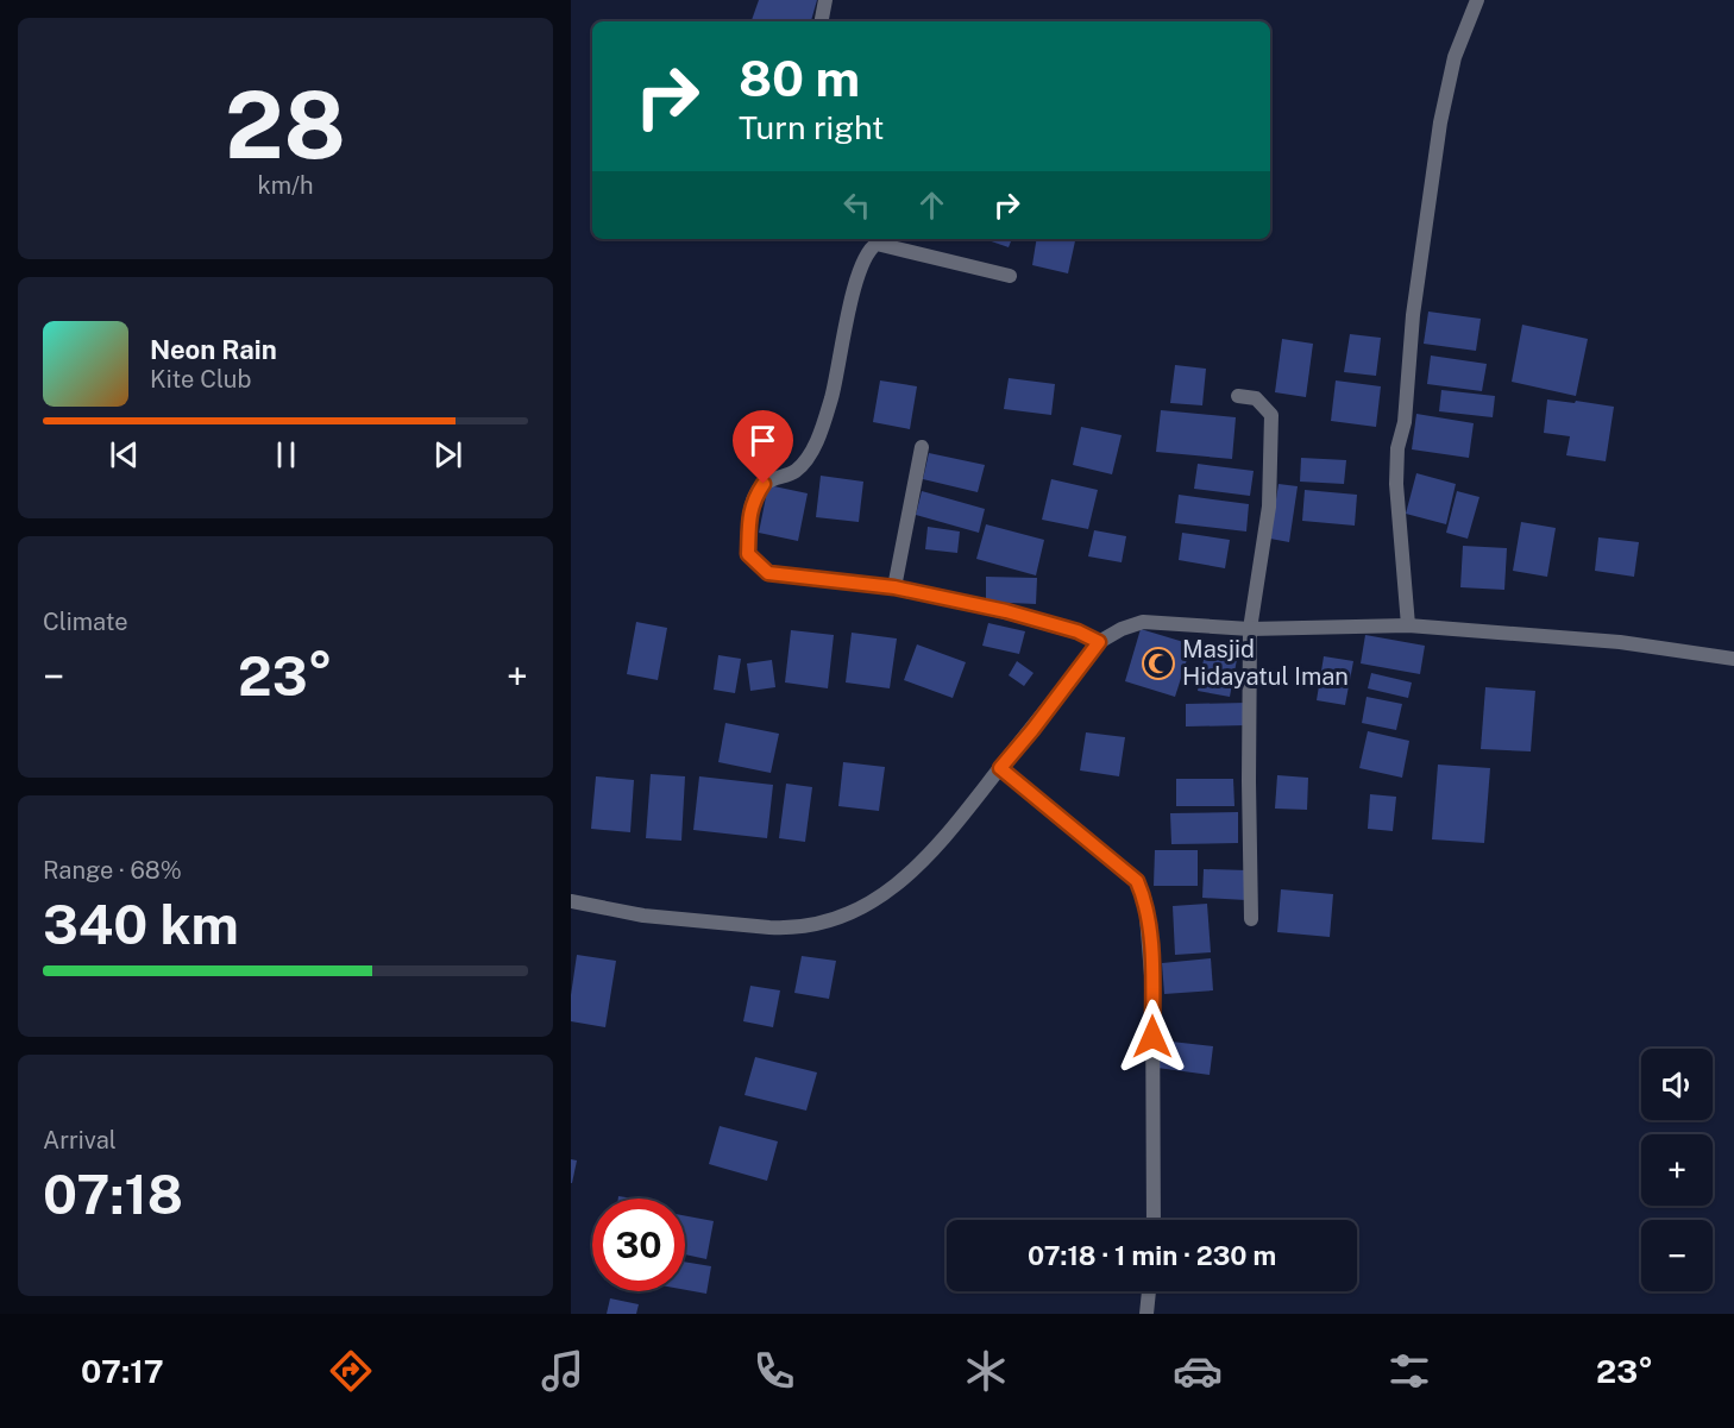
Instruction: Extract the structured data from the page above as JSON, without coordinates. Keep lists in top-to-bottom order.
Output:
{
  "places": {
    "mosque": ["Masjid Hidayatul Iman"]
  },
  "page": {
    "tile": [
      ["28", "km/h"],
      "Climate",
      ["Range · 68%", "340 km"],
      ["Arrival", "07:18"]
    ],
    "turn": ["80 m", "Turn right"],
    "song": ["Neon Rain", "Kite Club"],
    "heat": ["−", "23°", "+"],
    "map_buttons": ["+", "−"],
    "limit": "30",
    "trip": "07:18 · 1 min · 230 m",
    "tabs": ["07:17", "23°"]
  }
}
